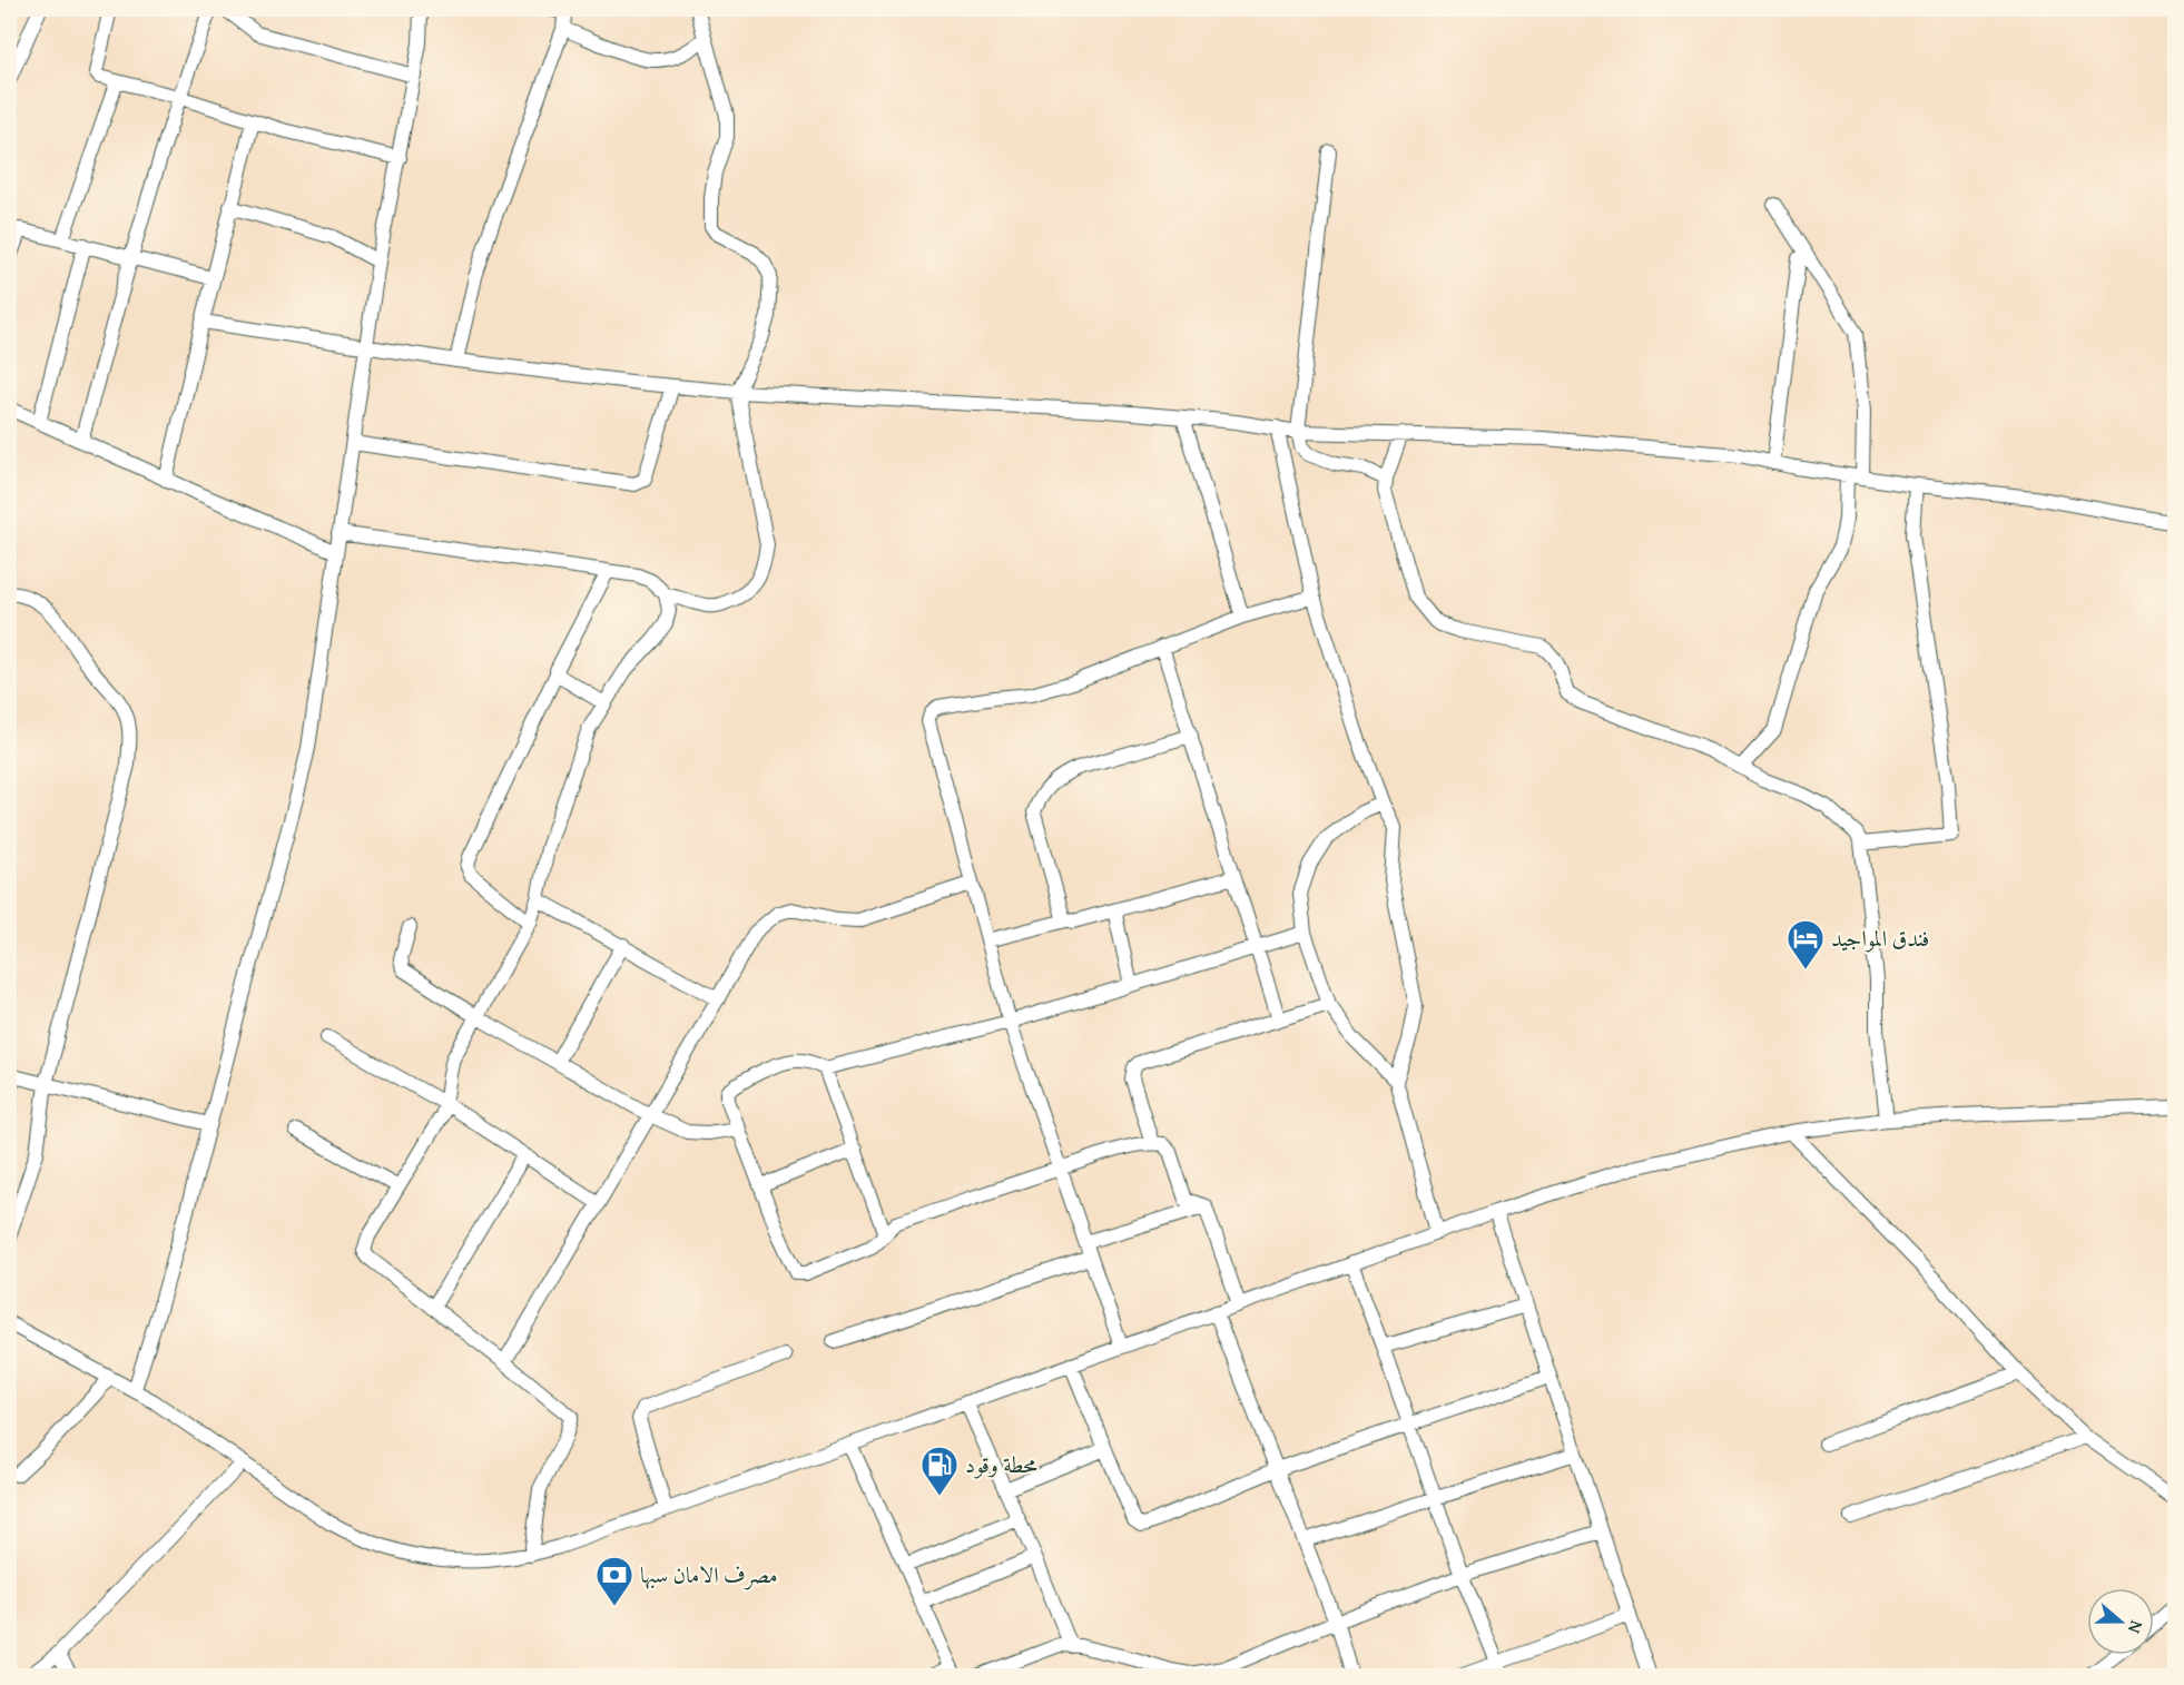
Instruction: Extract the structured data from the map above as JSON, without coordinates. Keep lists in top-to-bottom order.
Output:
{
  "places": {
    "hotel": ["فندق المواجيد"],
    "fuel station": ["محطة وقود"],
    "bank": ["مصرف الامان سبها"]
  },
  "north": "right"
}
